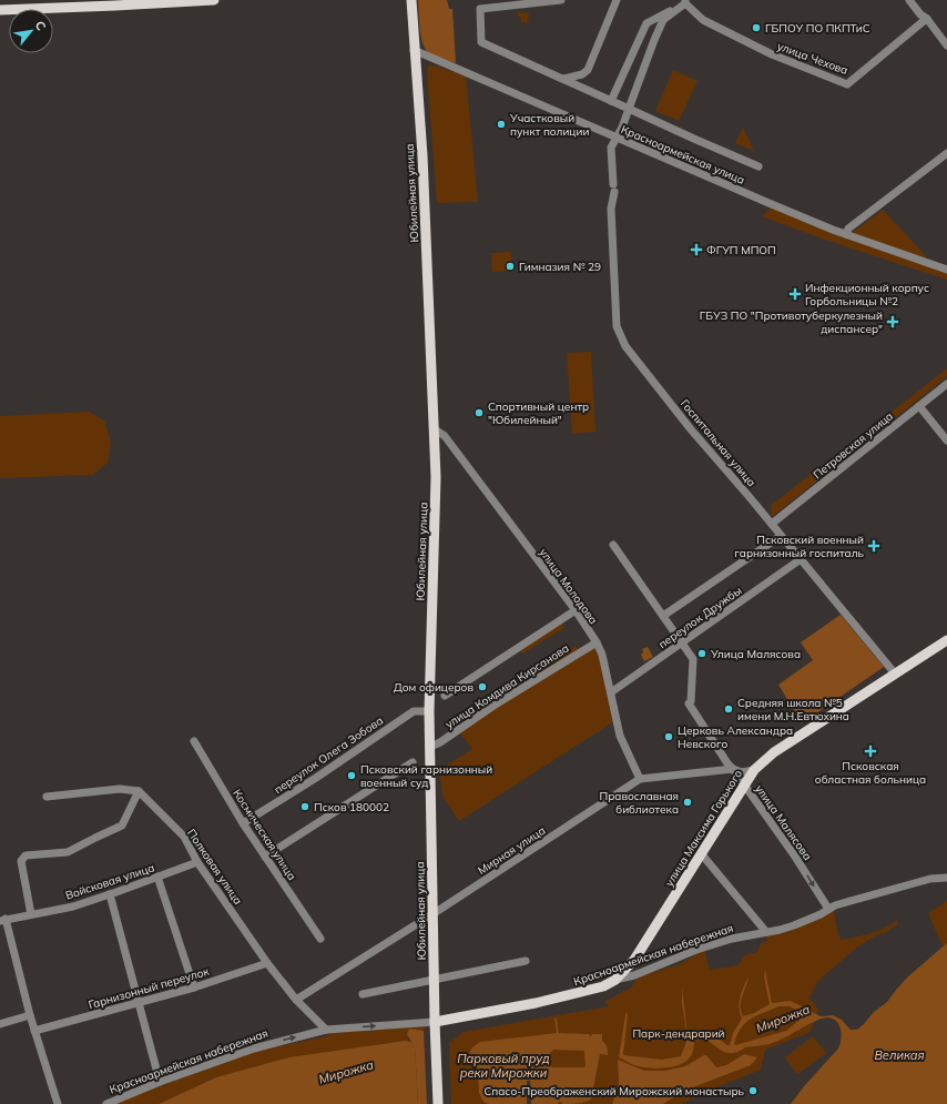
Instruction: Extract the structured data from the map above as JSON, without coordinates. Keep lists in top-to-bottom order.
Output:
{
  "streets": {
    "main road": ["Юбилейная улица", "улица Максима Горького", "Красноармейская набережная"],
    "street": [
      "улица Чехова",
      "Красноармейская улица",
      "Госпитальная улица",
      "Петровская улица",
      "улица Молодова",
      "переулок Дружбы",
      "улица Комдива Кирсанова",
      "переулок Олега Зобова",
      "улица Малясова",
      "Космическая улица",
      "Мирная улица",
      "Полковая улица",
      "Войсковая улица",
      "Гарнизонный переулок"
    ]
  },
  "crossings": [
    ["улица Чехова", "Госпитальная улица"],
    ["Красноармейская улица", "Юбилейная улица"],
    ["Красноармейская улица", "Госпитальная улица"],
    ["Юбилейная улица", "улица Молодова"],
    ["Юбилейная улица", "улица Комдива Кирсанова"],
    ["Юбилейная улица", "переулок Олега Зобова"],
    ["Юбилейная улица", "Мирная улица"],
    ["Юбилейная улица", "Красноармейская набережная"],
    ["Госпитальная улица", "Петровская улица"],
    ["Госпитальная улица", "переулок Дружбы"],
    ["Госпитальная улица", "улица Максима Горького"],
    ["улица Молодова", "переулок Дружбы"],
    ["улица Молодова", "улица Комдива Кирсанова"],
    ["улица Молодова", "Мирная улица"],
    ["переулок Дружбы", "улица Малясова"],
    ["переулок Олега Зобова", "Космическая улица"],
    ["улица Малясова", "улица Максима Горького"],
    ["улица Малясова", "Мирная улица"],
    ["улица Малясова", "Красноармейская набережная"],
    ["улица Максима Горького", "Мирная улица"],
    ["улица Максима Горького", "Красноармейская набережная"],
    ["Мирная улица", "Полковая улица"],
    ["Полковая улица", "Войсковая улица"],
    ["Полковая улица", "Красноармейская набережная"],
    ["Полковая улица", "Гарнизонный переулок"]
  ],
  "water": ["Мирожка", "Великая", "Парковый пруд реки Мирожки"],
  "parks": ["Парк-дендрарий"],
  "places": {
    "other": [
      "ГБПОУ ПО ПКПТиС",
      "Участковый пункт полиции",
      "Гимназия № 29",
      "Спортивный центр \"Юбилейный\"",
      "Улица Малясова",
      "Дом офицеров",
      "Средняя школа №5 имени М.Н.Евтюхина",
      "Церковь Александра Невского",
      "Псковский гарнизонный военный суд",
      "Православная библиотека",
      "Псков 180002",
      "Спасо-Преображенский Мирожский монастырь"
    ],
    "health": [
      "ФГУП МПОП",
      "Инфекционный корпус Горбольницы №2",
      "ГБУЗ ПО \"Противотуберкулезный диспансер\"",
      "Псковский военный гарнизонный госпиталь",
      "Псковская областная больница"
    ]
  },
  "north": "top right"
}
